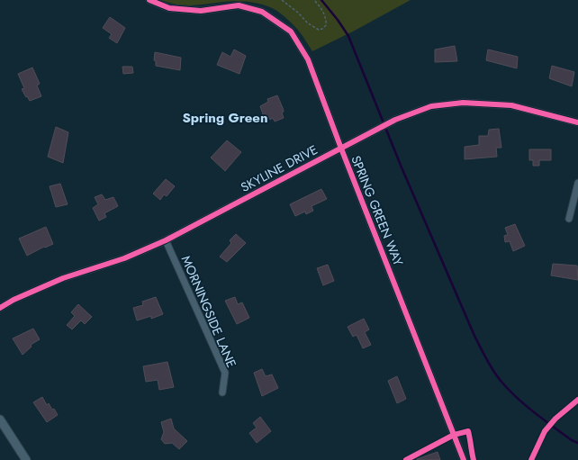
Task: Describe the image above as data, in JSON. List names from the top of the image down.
{
  "streets": {
    "street": ["SKYLINE DRIVE", "SPRING GREEN WAY", "MORNINGSIDE LANE"]
  },
  "crossings": [
    ["SKYLINE DRIVE", "SPRING GREEN WAY"],
    ["SKYLINE DRIVE", "MORNINGSIDE LANE"]
  ],
  "districts": ["Spring Green"]
}
